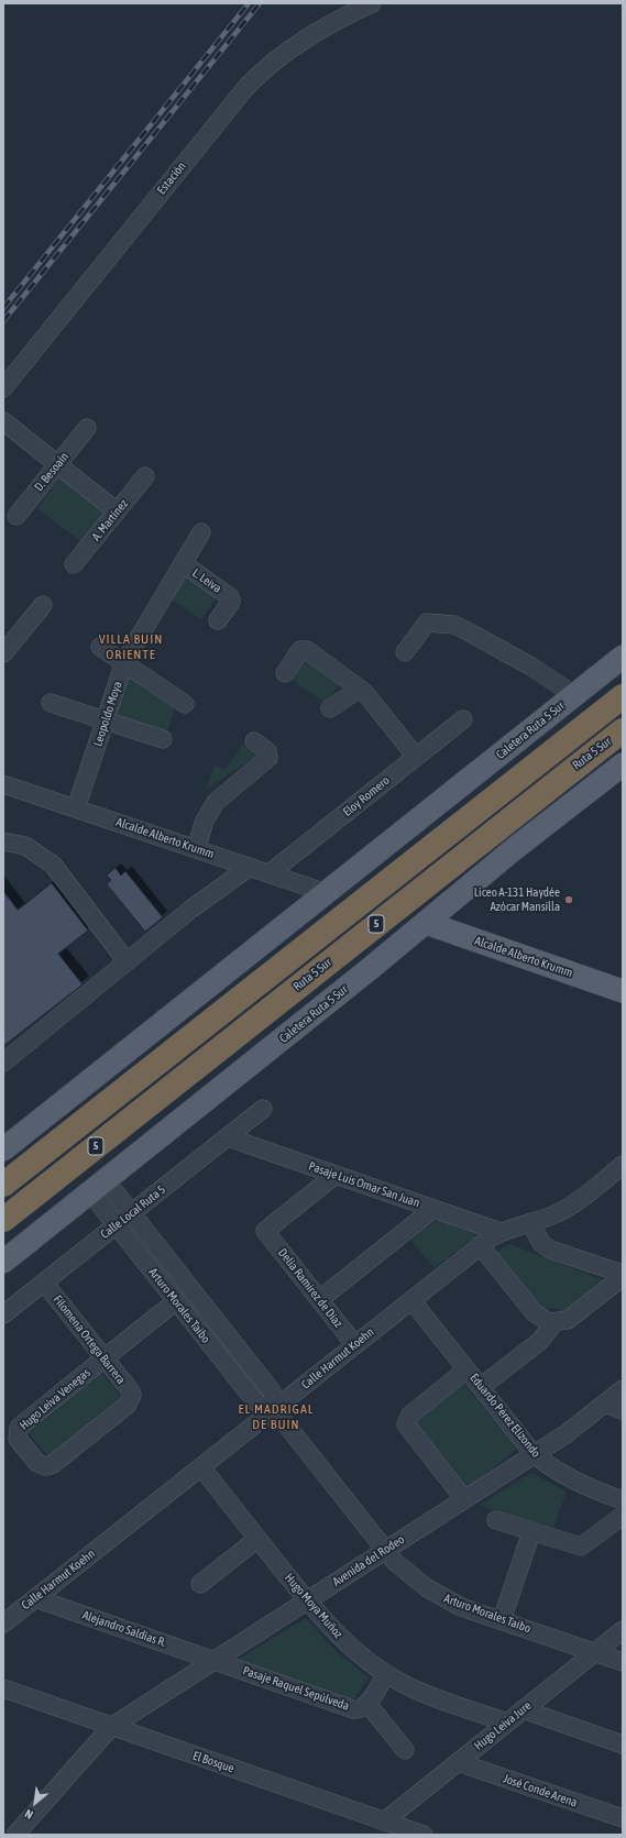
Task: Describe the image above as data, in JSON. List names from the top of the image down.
{
  "streets": {
    "highway": ["Ruta 5 Sur", "5"],
    "main road": ["Caletera Ruta 5 Sur", "Alcalde Alberto Krumm"],
    "street": [
      "Estación",
      "D. Besoaín",
      "A. Martínez",
      "L. Leiva",
      "Leopoldo Moya",
      "Eloy Romero",
      "Pasaje Luis Omar San Juan",
      "Calle Local Ruta 5",
      "Delia Ramírez de Díaz",
      "Arturo Morales Taibo",
      "Filomena Ortega Barrera",
      "Calle Harmut Koehn",
      "Hugo Leiva Venegas",
      "Eduardo Pérez Elizondo",
      "Avenida del Rodeo",
      "Hugo Moya Muñoz",
      "Alejandro Saldías R.",
      "Pasaje Raquel Sepúlveda",
      "Hugo Leiva Jure",
      "El Bosque",
      "José Conde Arena"
    ]
  },
  "crossings": [
    ["L. Leiva", "Leopoldo Moya"],
    ["Leopoldo Moya", "Alcalde Alberto Krumm"],
    ["Caletera Ruta 5 Sur", "Alcalde Alberto Krumm"],
    ["Caletera Ruta 5 Sur", "Arturo Morales Taibo"],
    ["Eloy Romero", "Alcalde Alberto Krumm"],
    ["Pasaje Luis Omar San Juan", "Calle Local Ruta 5"],
    ["Pasaje Luis Omar San Juan", "Delia Ramírez de Díaz"],
    ["Pasaje Luis Omar San Juan", "Calle Harmut Koehn"],
    ["Calle Local Ruta 5", "Arturo Morales Taibo"],
    ["Calle Local Ruta 5", "Filomena Ortega Barrera"],
    ["Delia Ramírez de Díaz", "Calle Harmut Koehn"],
    ["Arturo Morales Taibo", "Calle Harmut Koehn"],
    ["Arturo Morales Taibo", "Hugo Leiva Venegas"],
    ["Arturo Morales Taibo", "Avenida del Rodeo"],
    ["Arturo Morales Taibo", "Hugo Leiva Jure"],
    ["Filomena Ortega Barrera", "Hugo Leiva Venegas"],
    ["Calle Harmut Koehn", "Eduardo Pérez Elizondo"],
    ["Calle Harmut Koehn", "Hugo Moya Muñoz"],
    ["Calle Harmut Koehn", "Alejandro Saldías R."],
    ["Eduardo Pérez Elizondo", "Avenida del Rodeo"],
    ["Avenida del Rodeo", "Hugo Moya Muñoz"],
    ["Avenida del Rodeo", "Alejandro Saldías R."],
    ["Avenida del Rodeo", "Pasaje Raquel Sepúlveda"],
    ["Avenida del Rodeo", "El Bosque"],
    ["Hugo Moya Muñoz", "Pasaje Raquel Sepúlveda"],
    ["Hugo Moya Muñoz", "Hugo Leiva Jure"],
    ["Alejandro Saldías R.", "Pasaje Raquel Sepúlveda"],
    ["Hugo Leiva Jure", "El Bosque"],
    ["Hugo Leiva Jure", "José Conde Arena"]
  ],
  "districts": ["VILLA BUIN ORIENTE", "EL MADRIGAL DE BUIN"],
  "places": ["Liceo A-131 Haydée Azócar Mansilla"],
  "north": "bottom left"
}
